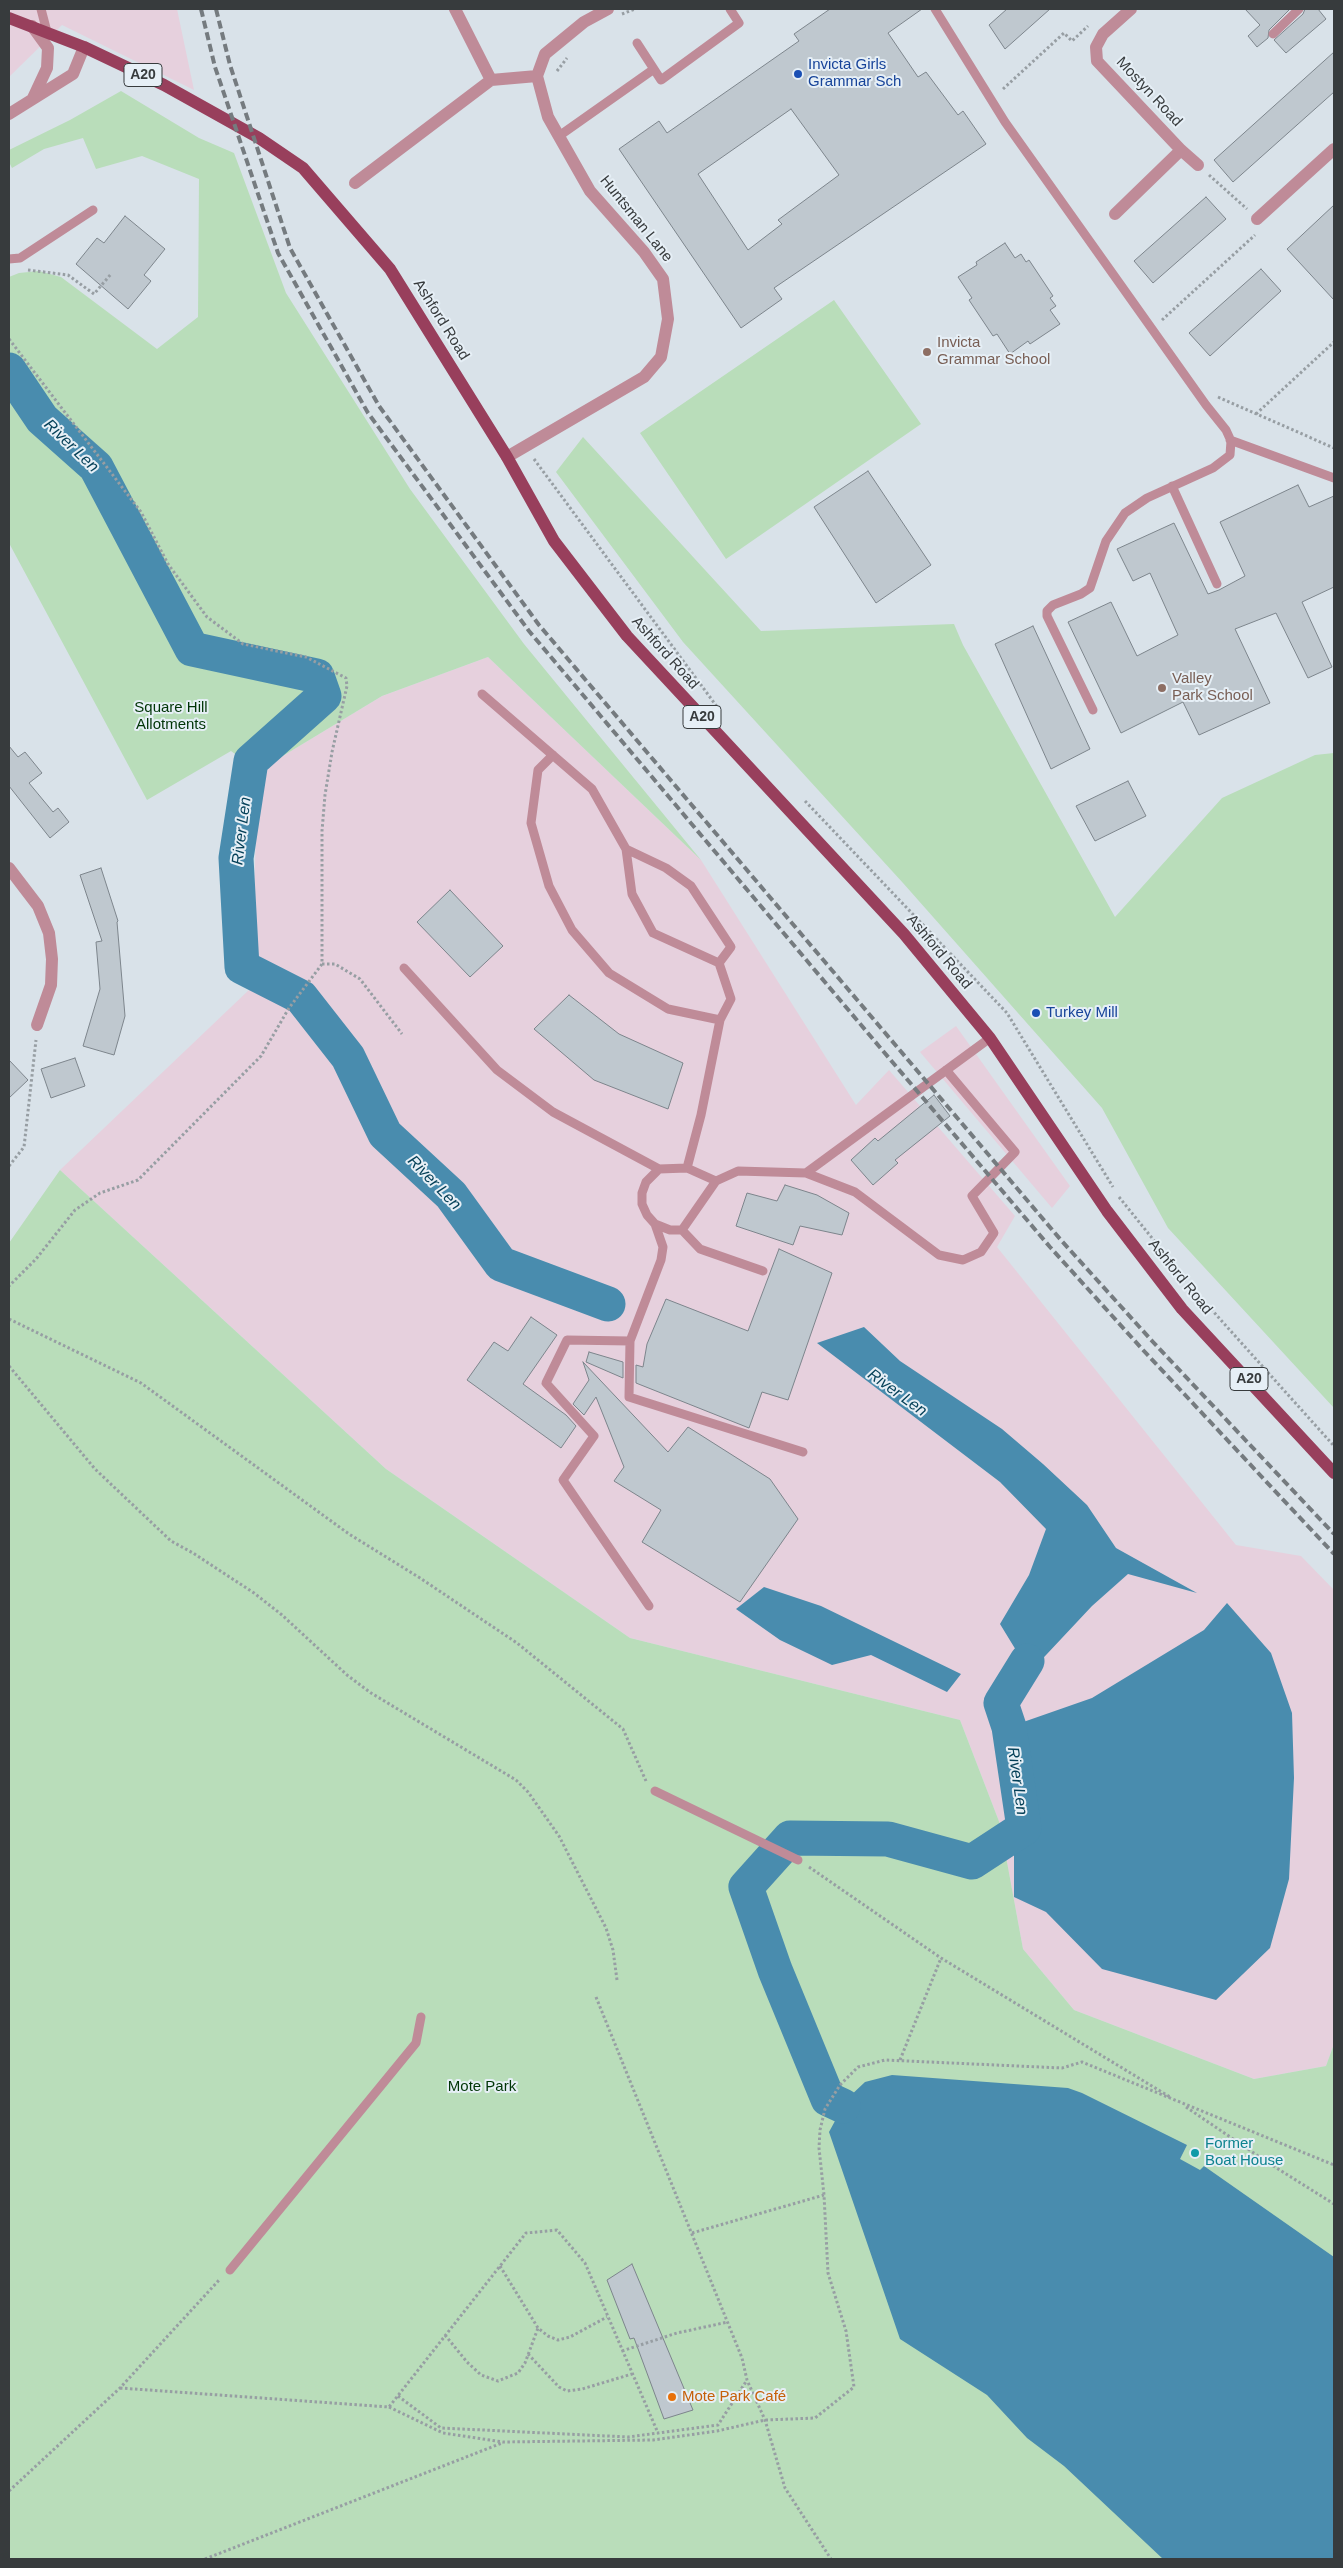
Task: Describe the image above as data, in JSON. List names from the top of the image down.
{
  "streets": {
    "main road": ["A20", "Ashford Road"],
    "street": ["Mostyn Road", "Huntsman Lane"]
  },
  "crossings": [
    ["Huntsman Lane", "Ashford Road"]
  ],
  "water": ["River Len"],
  "parks": ["Square Hill Allotments", "Mote Park"],
  "places": [
    "Invicta Girls Grammar Sch",
    "Invicta Grammar School",
    "Valley Park School",
    "Turkey Mill",
    "Former Boat House",
    "Mote Park Café"
  ]
}
